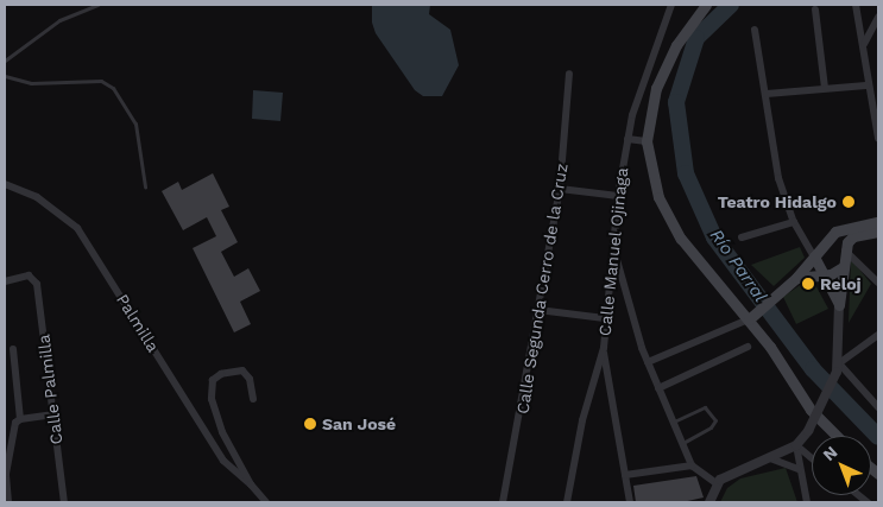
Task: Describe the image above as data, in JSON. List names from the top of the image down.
{
  "streets": {
    "street": [
      "Calle Manuel Ojinaga",
      "Calle Segunda Cerro de la Cruz",
      "Palmilla",
      "Calle Palmilla"
    ]
  },
  "water": ["Río Parral"],
  "places": ["Teatro Hidalgo", "Reloj", "San José"],
  "north": "top left"
}
